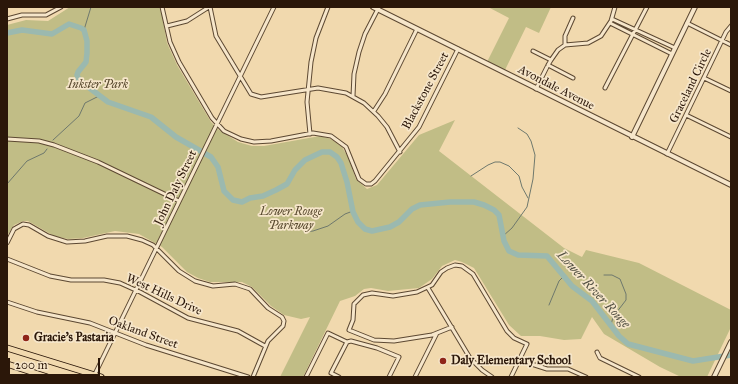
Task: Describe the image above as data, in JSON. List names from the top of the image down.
{
  "streets": {
    "street": [
      "Graceland Circle",
      "Avondale Avenue",
      "Blackstone Street",
      "John Daly Street",
      "West Hills Drive",
      "Oakland Street"
    ]
  },
  "crossings": [
    ["Graceland Circle", "Avondale Avenue"],
    ["Avondale Avenue", "Blackstone Street"],
    ["John Daly Street", "West Hills Drive"],
    ["John Daly Street", "Oakland Street"]
  ],
  "water": ["Lower River Rouge"],
  "parks": ["Inkster Park", "Lower Rouge Parkway"],
  "places": ["Gracie's Pastaria", "Daly Elementary School"],
  "scale_bar": "200 m"
}
